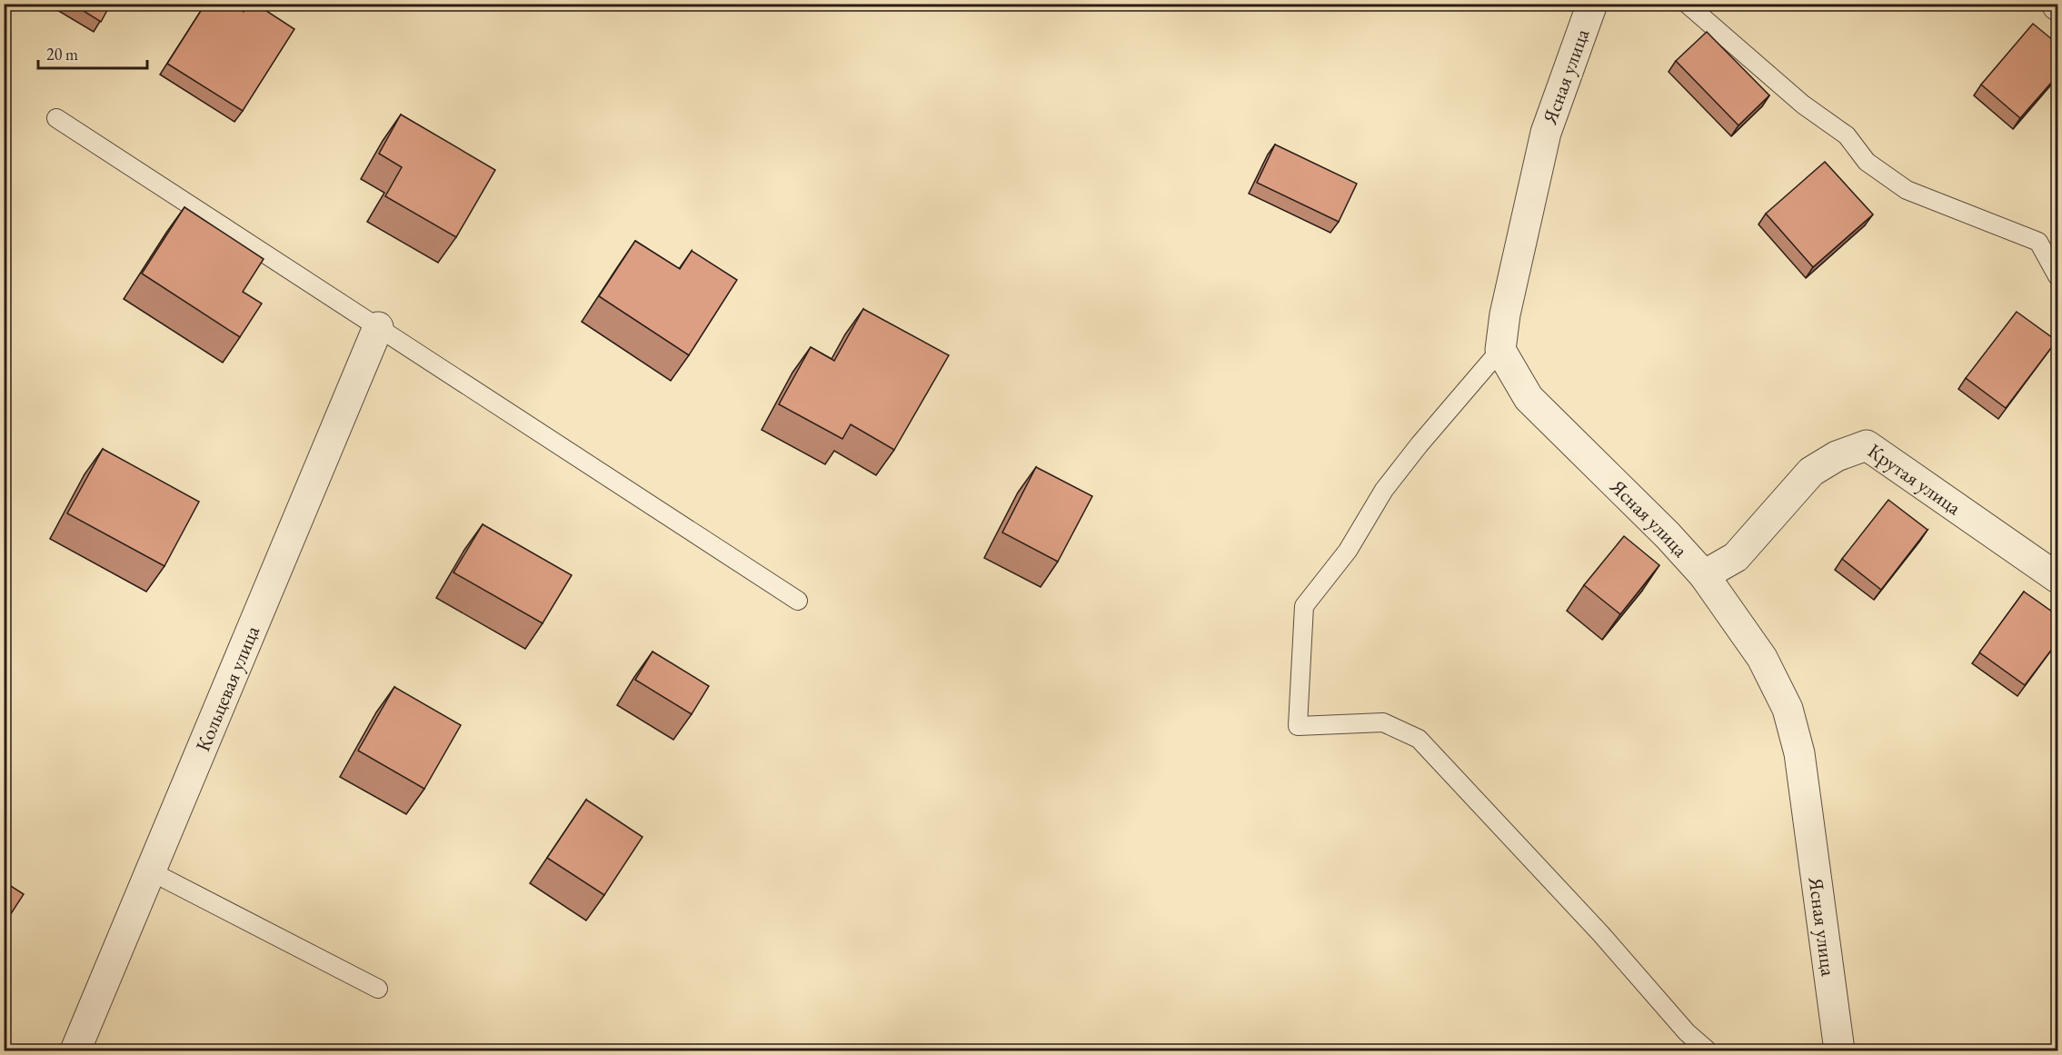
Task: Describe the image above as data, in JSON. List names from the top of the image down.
{
  "streets": {
    "street": ["Ясная улица", "Крутая улица", "Кольцевая улица"]
  },
  "crossings": [
    ["Ясная улица", "Крутая улица"]
  ],
  "scale_bar": "20 m"
}
